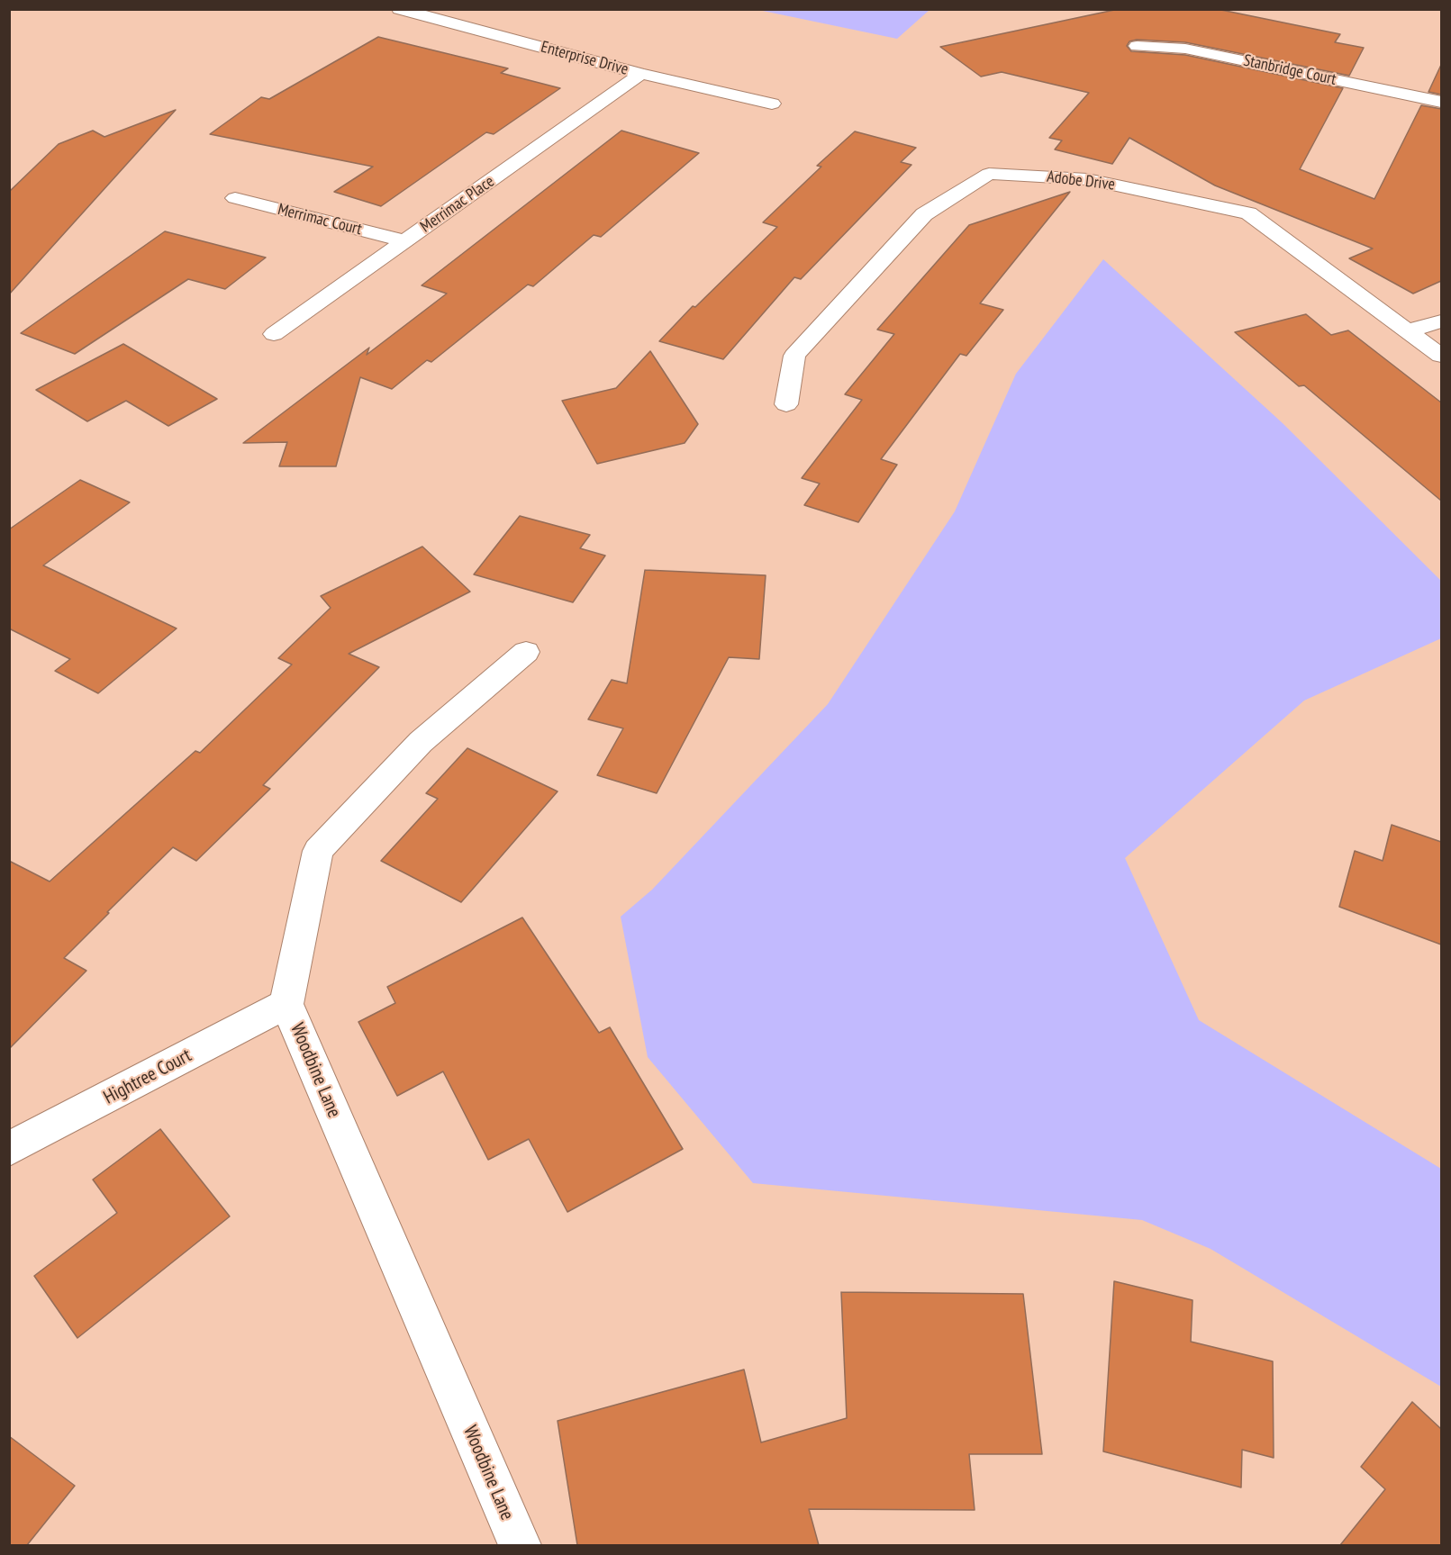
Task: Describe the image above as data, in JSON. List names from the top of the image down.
{
  "streets": {
    "street": [
      "Enterprise Drive",
      "Stanbridge Court",
      "Adobe Drive",
      "Merrimac Place",
      "Merrimac Court",
      "Woodbine Lane",
      "Hightree Court"
    ]
  },
  "crossings": [
    ["Enterprise Drive", "Merrimac Place"],
    ["Merrimac Place", "Merrimac Court"],
    ["Woodbine Lane", "Hightree Court"]
  ]
}
